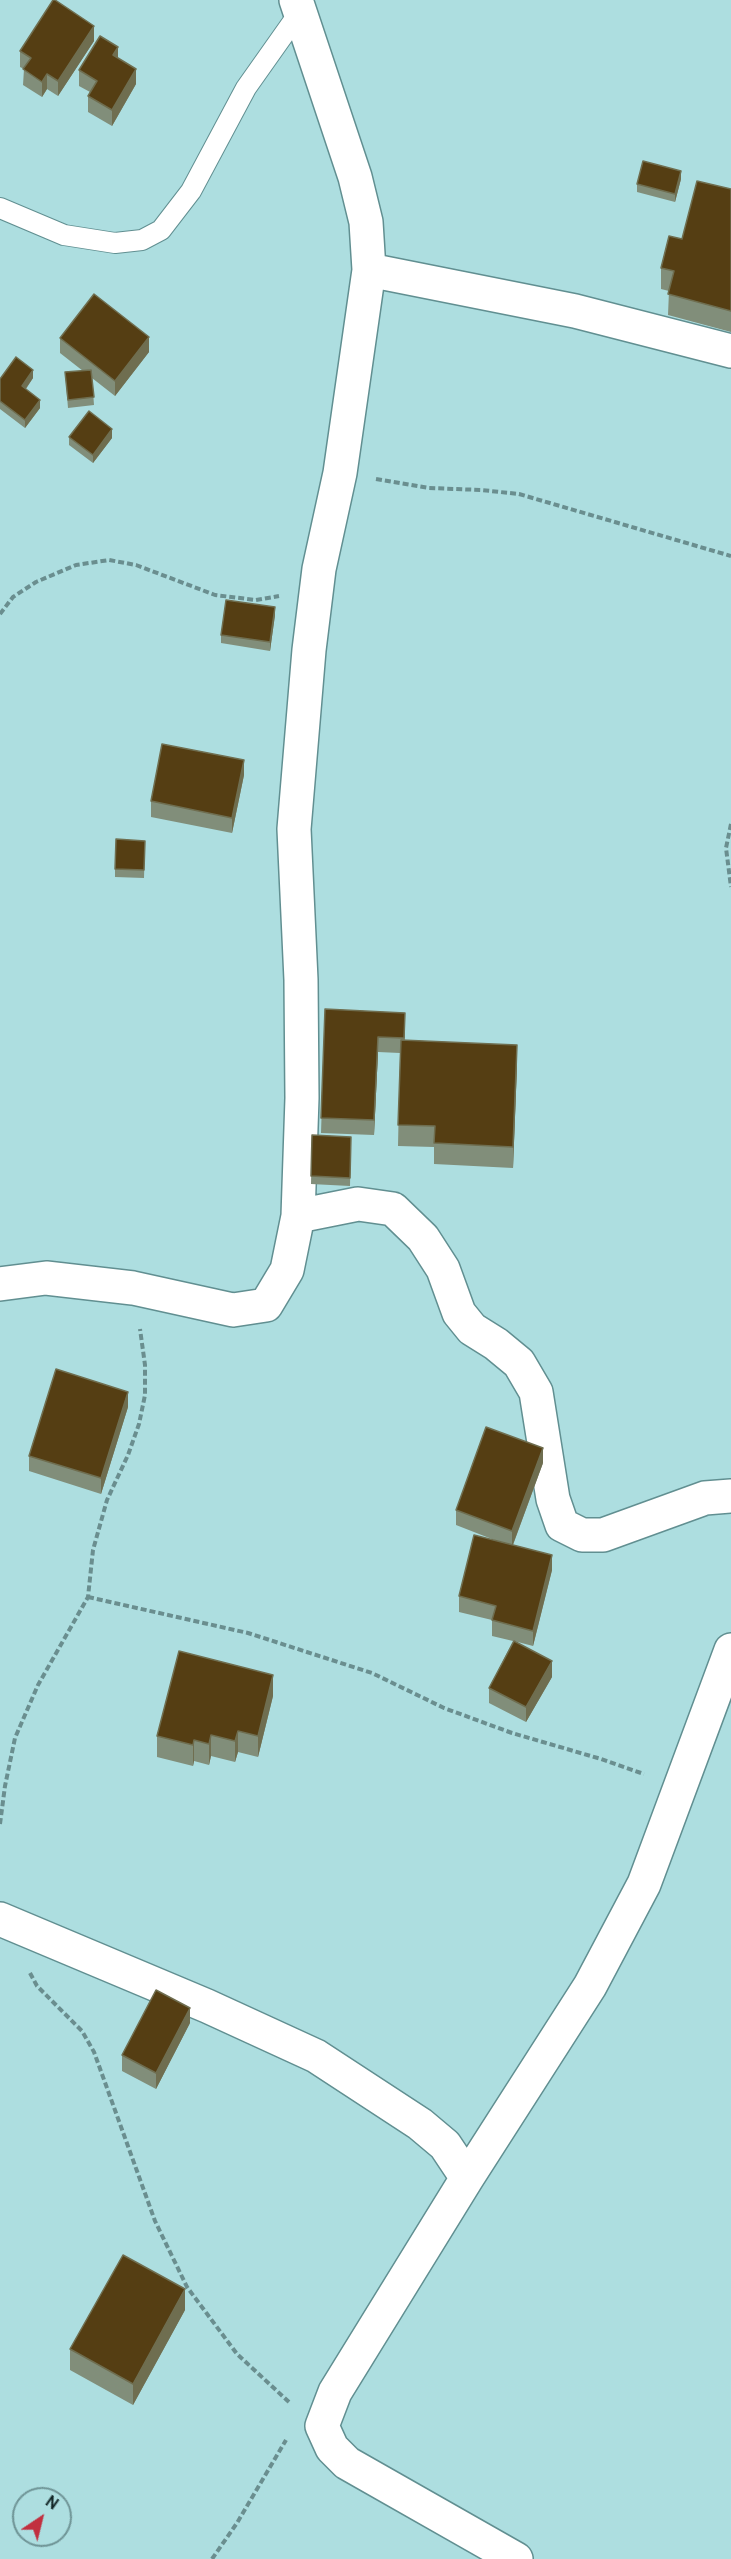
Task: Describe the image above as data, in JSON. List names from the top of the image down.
{
  "north": "top right"
}
